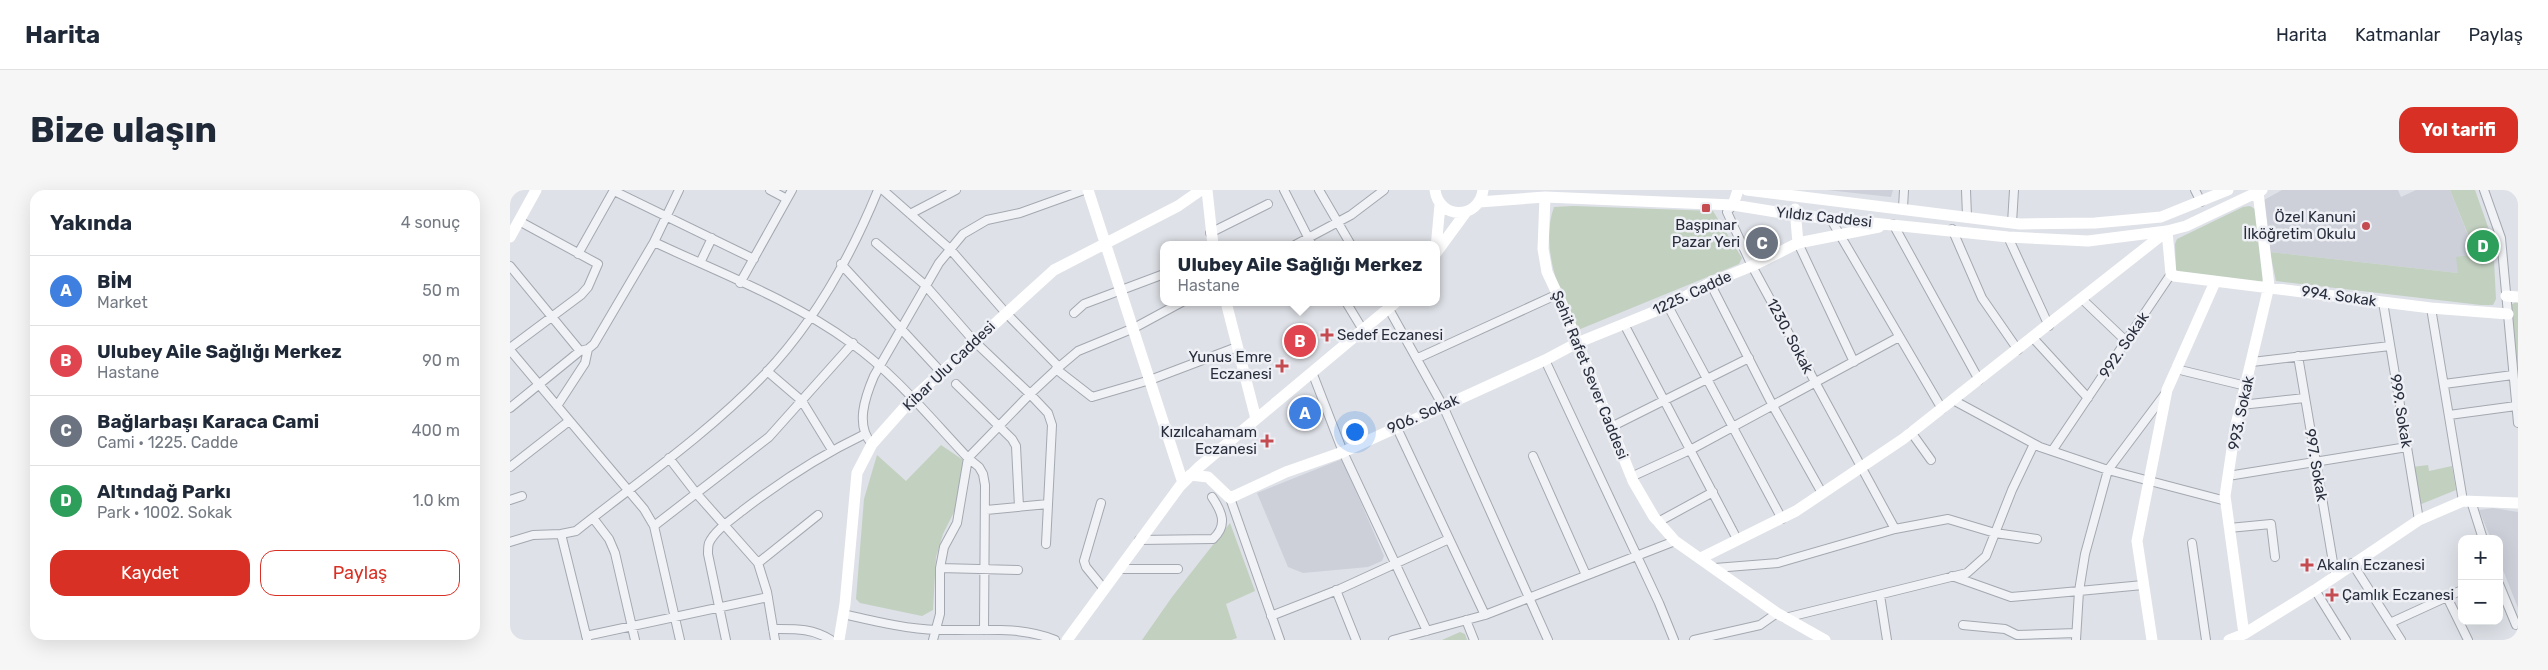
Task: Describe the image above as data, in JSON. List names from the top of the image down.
{
  "streets": {
    "street": [
      "Yıldız Caddesi",
      "1225. Cadde",
      "994. Sokak",
      "1230. Sokak",
      "992. Sokak",
      "Kibar Ulu Caddesi",
      "Şehit Rafet Sever Caddesi",
      "999. Sokak",
      "993. Sokak",
      "906. Sokak",
      "997. Sokak"
    ]
  },
  "crossings": [
    ["Yıldız Caddesi", "1225. Cadde"],
    ["Yıldız Caddesi", "1230. Sokak"],
    ["Yıldız Caddesi", "Şehit Rafet Sever Caddesi"],
    ["1225. Cadde", "1230. Sokak"],
    ["1225. Cadde", "Şehit Rafet Sever Caddesi"],
    ["1225. Cadde", "906. Sokak"],
    ["994. Sokak", "992. Sokak"],
    ["994. Sokak", "999. Sokak"],
    ["994. Sokak", "993. Sokak"],
    ["Şehit Rafet Sever Caddesi", "906. Sokak"]
  ],
  "places": {
    "transit": ["Başpınar Pazar Yeri"],
    "other": ["Özel Kanuni İlköğretim Okulu"],
    "health": [
      "Sedef Eczanesi",
      "Yunus Emre Eczanesi",
      "Kızılcahamam Eczanesi",
      "Akalın Eczanesi",
      "Çamlık Eczanesi"
    ]
  },
  "page": {
    "header": "Harita",
    "nav": ["Harita", "Katmanlar", "Paylaş"],
    "buttons": [
      "Yol tarifi",
      ["Kaydet", "Paylaş"]
    ],
    "title": "Bize ulaşın",
    "heading": ["Yakında", "4 sonuç"],
    "pins": [
      "C",
      "D",
      "B",
      "A"
    ],
    "popup": ["Ulubey Aile Sağlığı Merkez", "Hastane"],
    "list": [
      {
        "mark": "A",
        "name": "BİM",
        "note": "Market",
        "value": "50 m"
      },
      {
        "mark": "B",
        "name": "Ulubey Aile Sağlığı Merkez",
        "note": "Hastane",
        "value": "90 m"
      },
      {
        "mark": "C",
        "name": "Bağlarbaşı Karaca Cami",
        "note": "Cami · 1225. Cadde",
        "value": "400 m"
      },
      {
        "mark": "D",
        "name": "Altındağ Parkı",
        "note": "Park · 1002. Sokak",
        "value": "1.0 km"
      }
    ],
    "map_buttons": ["+", "−"]
  }
}
